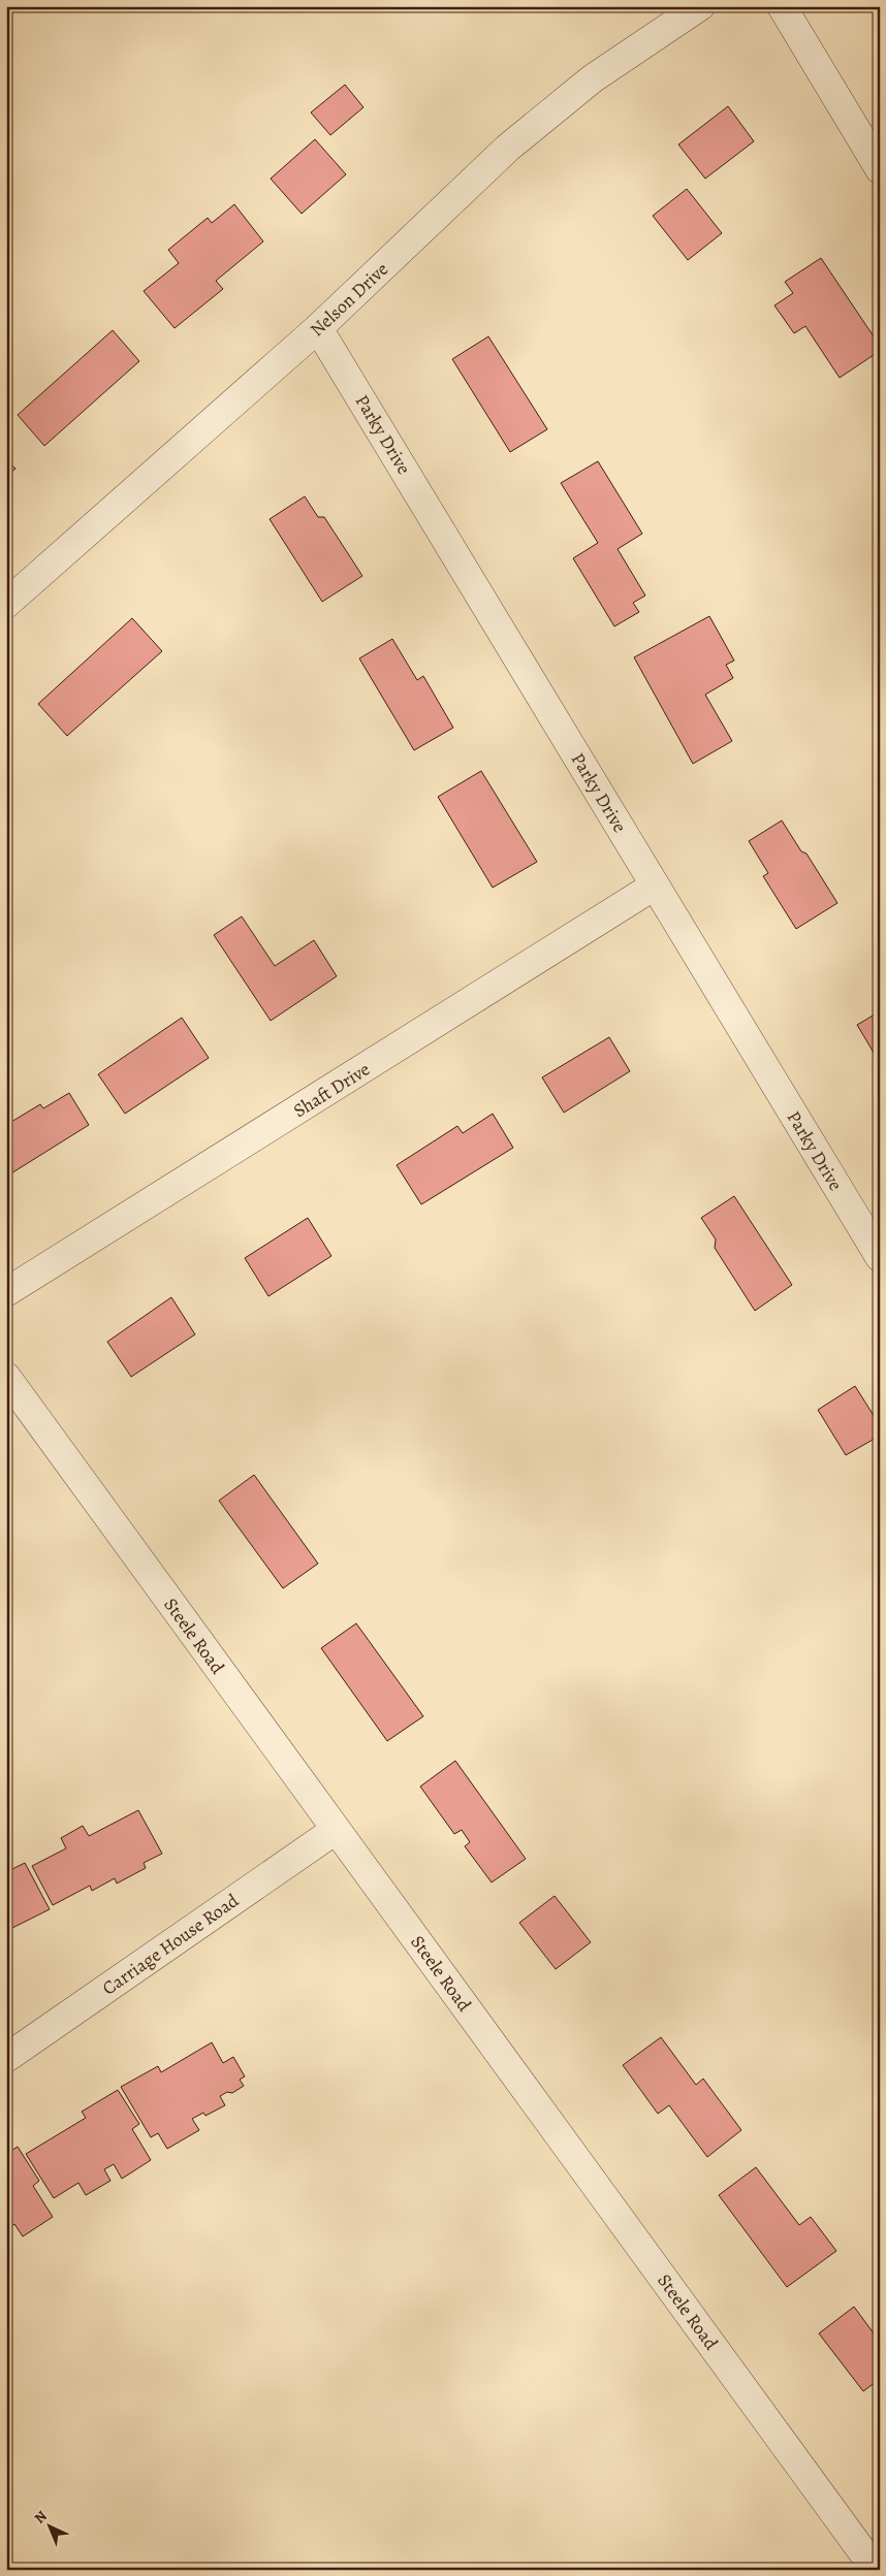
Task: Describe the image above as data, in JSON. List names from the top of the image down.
{
  "streets": {
    "street": [
      "Nelson Drive",
      "Parky Drive",
      "Shaft Drive",
      "Steele Road",
      "Carriage House Road"
    ]
  },
  "crossings": [
    ["Nelson Drive", "Parky Drive"],
    ["Parky Drive", "Shaft Drive"],
    ["Steele Road", "Carriage House Road"]
  ],
  "north": "top left"
}
